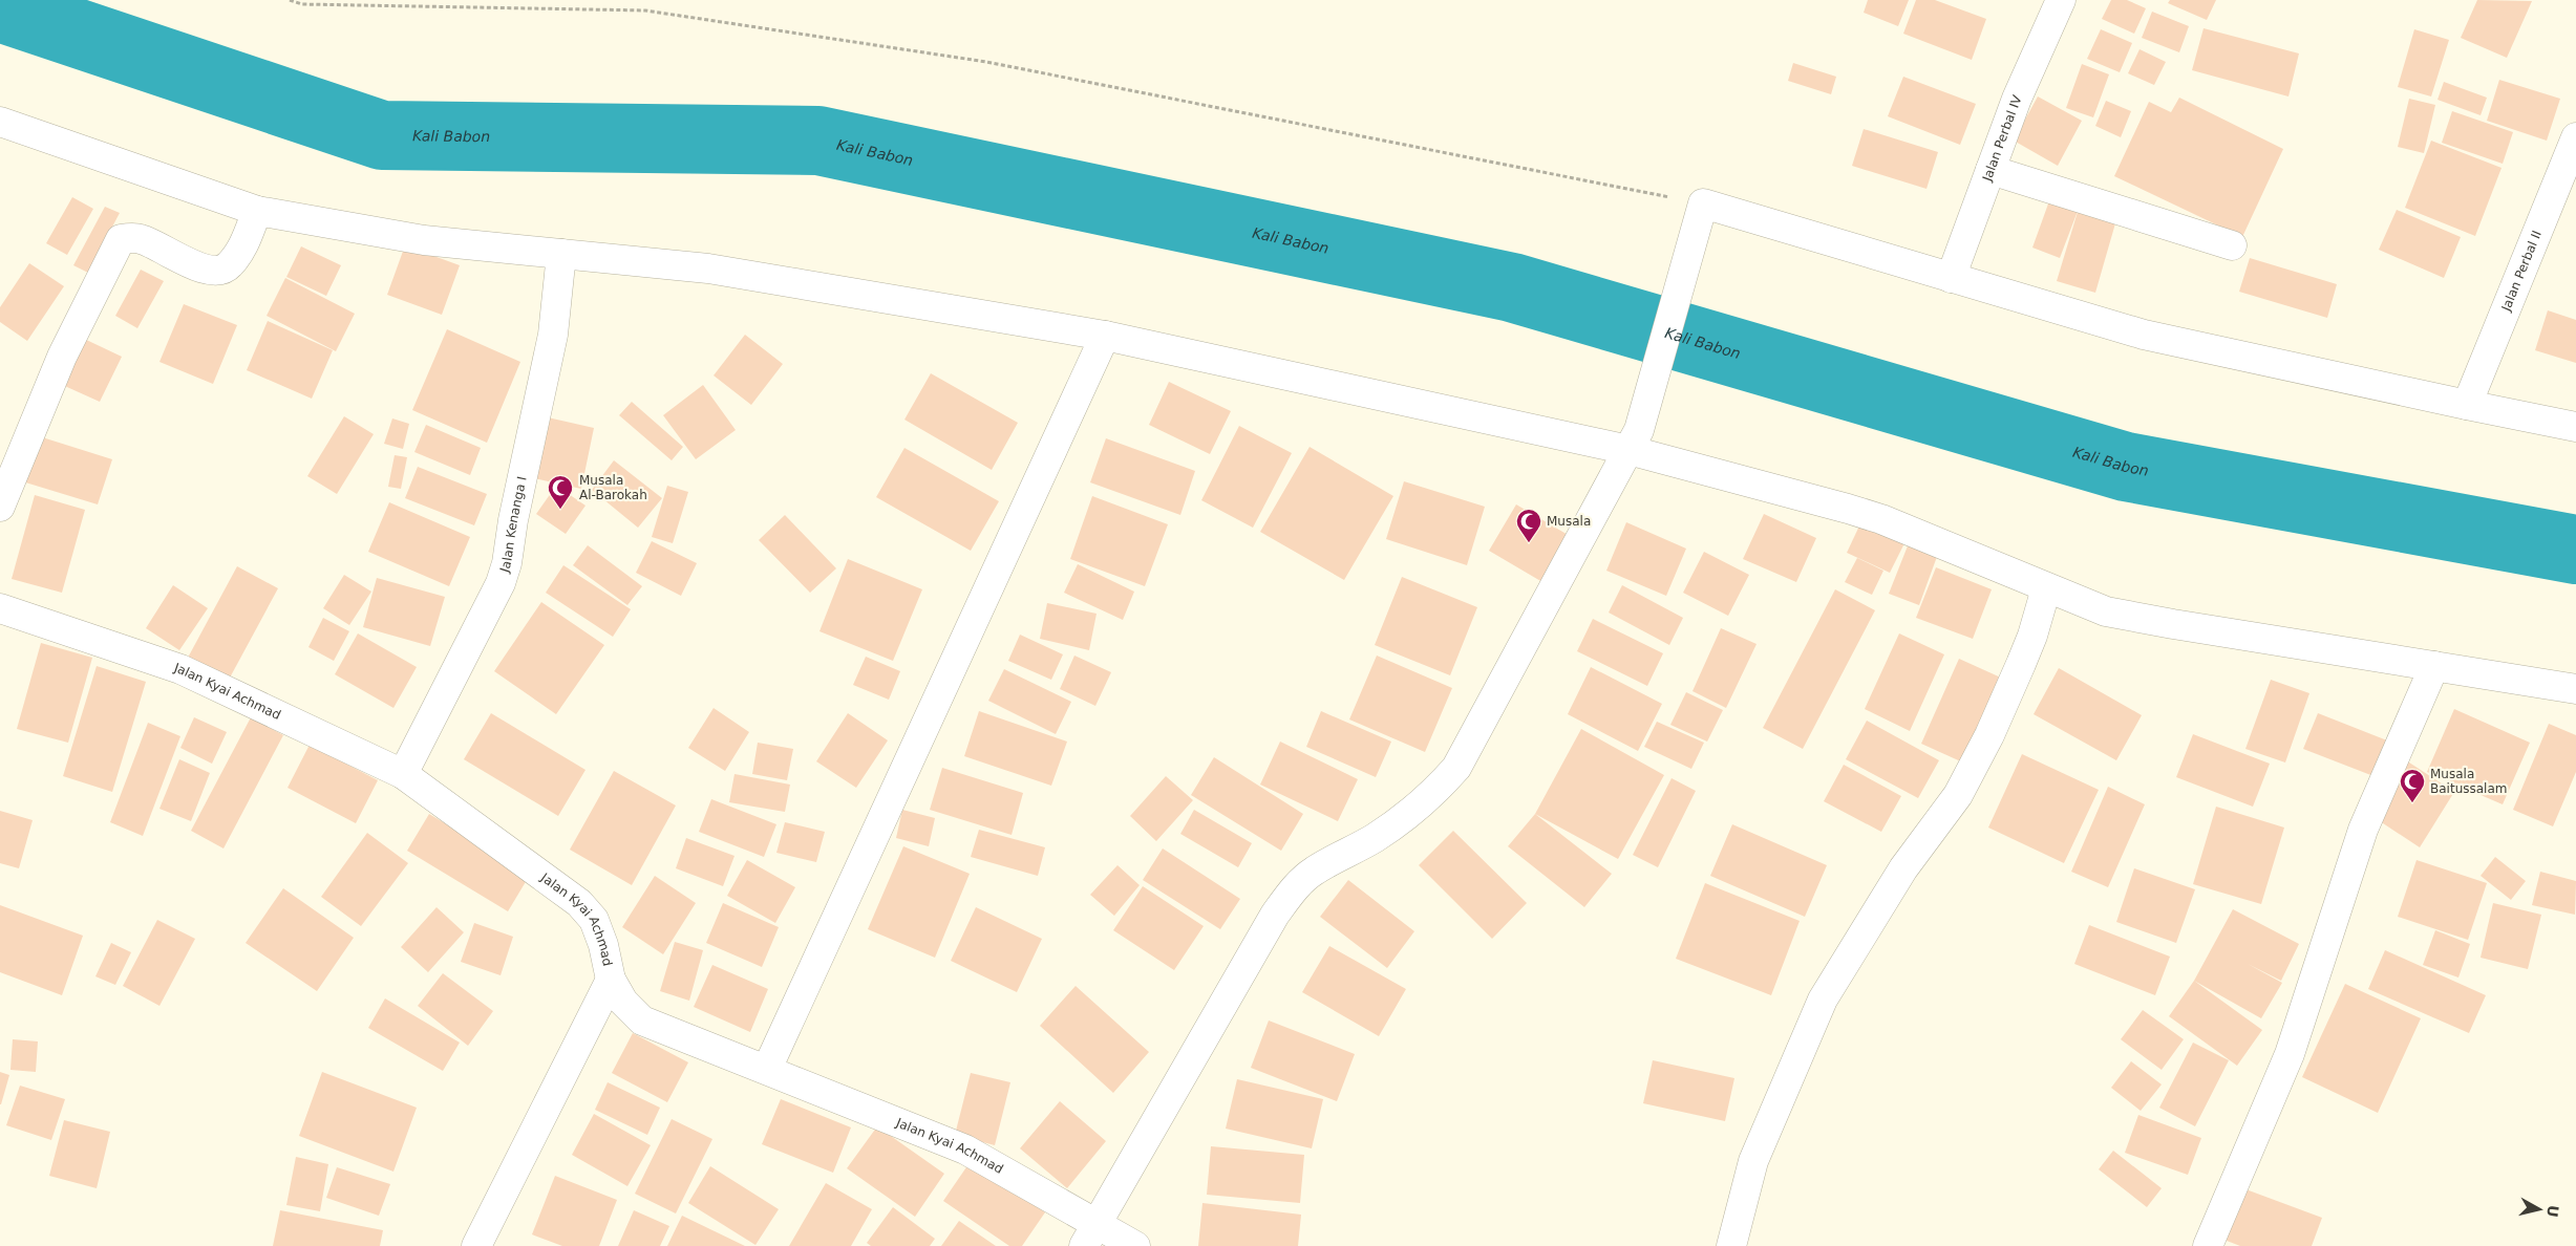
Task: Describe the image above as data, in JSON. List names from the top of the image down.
{
  "streets": {
    "street": [
      "Jalan Perbal IV",
      "Jalan Perbal II",
      "Jalan Kenanga I",
      "Jalan Kyai Achmad"
    ]
  },
  "crossings": [
    ["Jalan Kenanga I", "Jalan Kyai Achmad"]
  ],
  "water": ["Kali Babon"],
  "places": {
    "mosque": ["Musala Al-Barokah", "Musala", "Musala Baitussalam"]
  },
  "north": "right"
}
